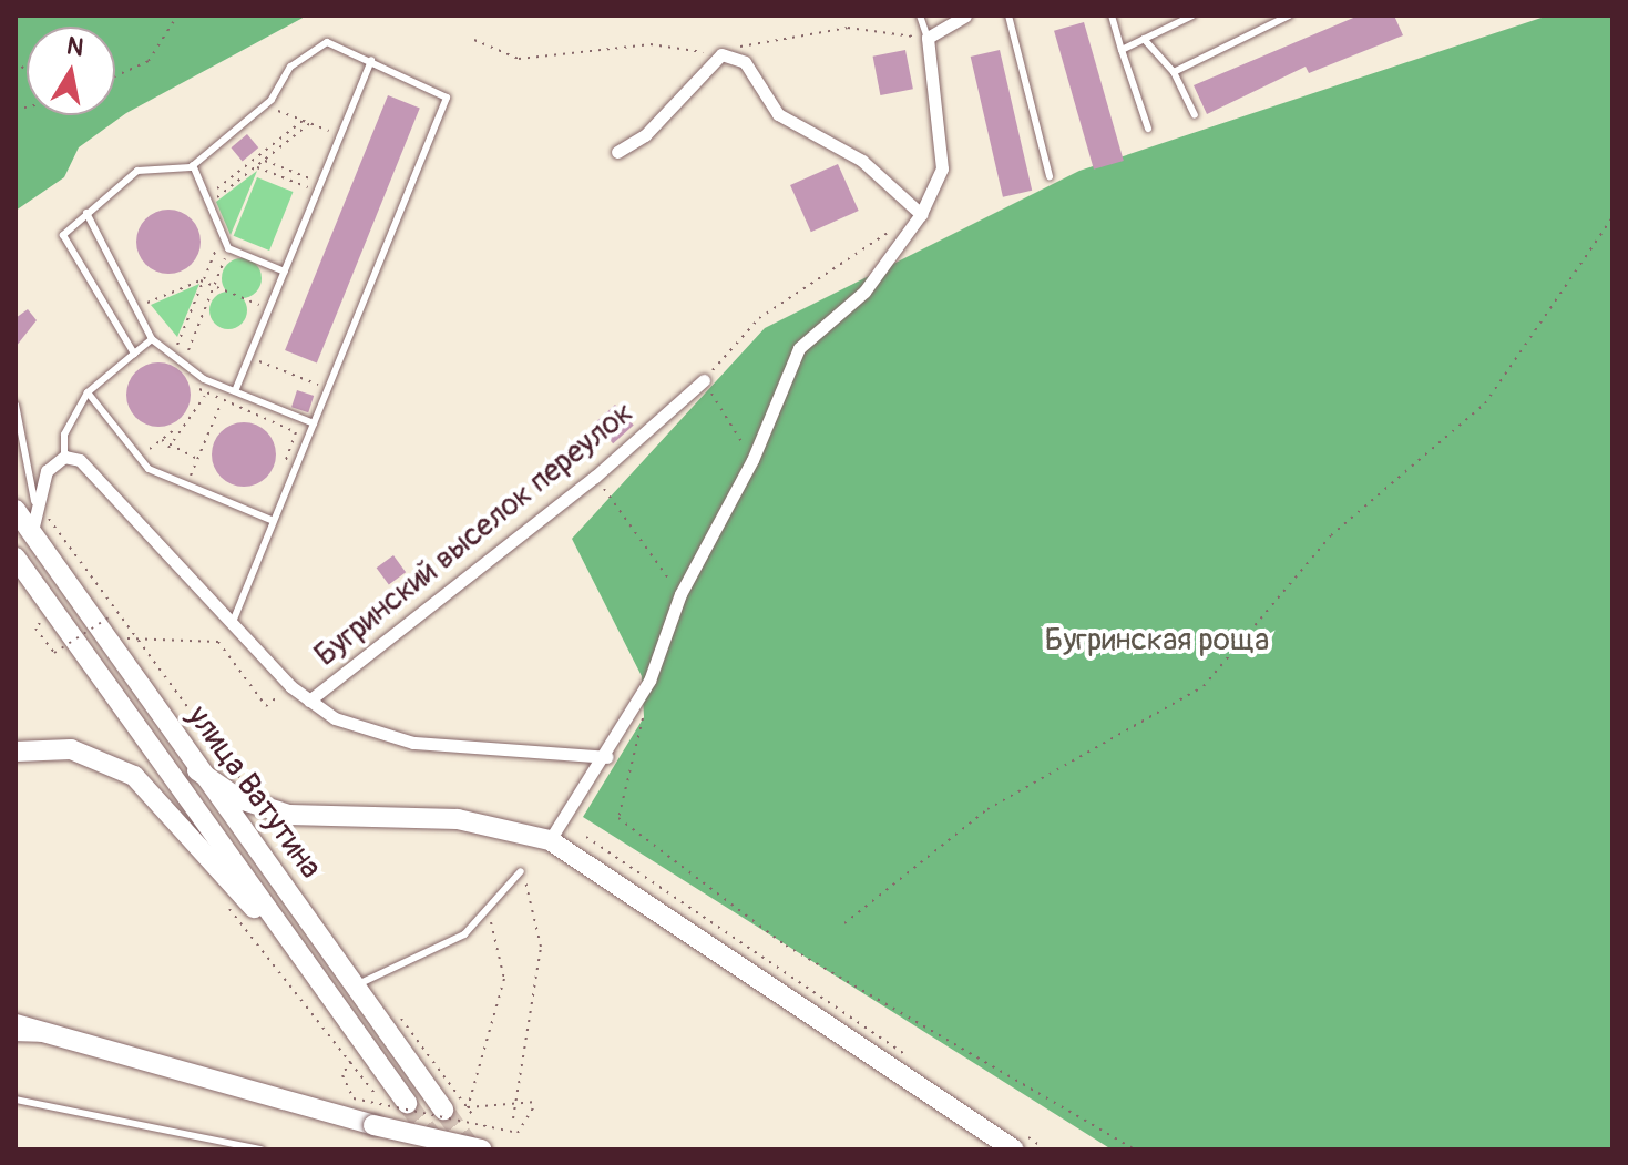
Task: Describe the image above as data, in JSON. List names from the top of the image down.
{
  "streets": {
    "main road": ["улица Ватутина"],
    "street": ["Бугринский выселок переулок"]
  },
  "parks": ["Бугринская роща"],
  "north": "top"
}
